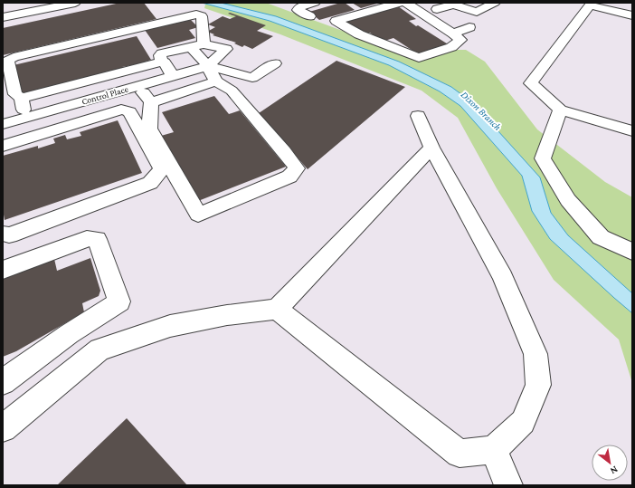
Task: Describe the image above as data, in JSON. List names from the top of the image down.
{
  "streets": {
    "street": ["Control Place"]
  },
  "water": ["Dixon Branch"],
  "north": "bottom right"
}
